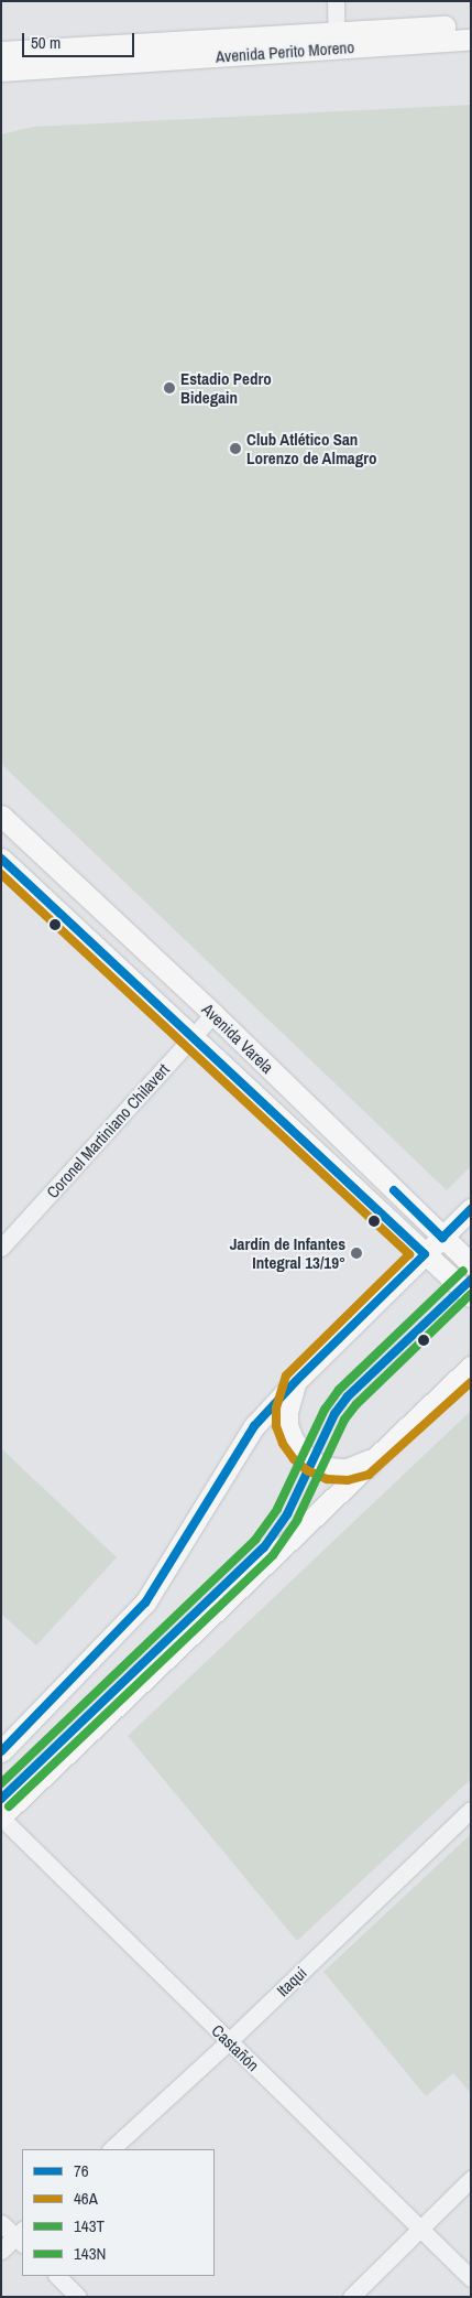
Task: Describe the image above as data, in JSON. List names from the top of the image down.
{
  "streets": {
    "main road": ["Avenida Perito Moreno", "Avenida Varela"],
    "street": ["Coronel Martiniano Chilavert", "Itaqui", "Castañón"]
  },
  "crossings": [
    ["Avenida Varela", "Coronel Martiniano Chilavert"],
    ["Itaqui", "Castañón"]
  ],
  "places": ["Estadio Pedro Bidegain", "Club Atlético San Lorenzo de Almagro", "Jardín de Infantes Integral 13/19°"],
  "lines": [
    "transit line 76",
    "transit line 46A",
    "transit line 143N",
    "transit line 143T"
  ],
  "legend": [
    "76",
    "46A",
    "143T",
    "143N"
  ],
  "scale_bar": "50 m"
}
